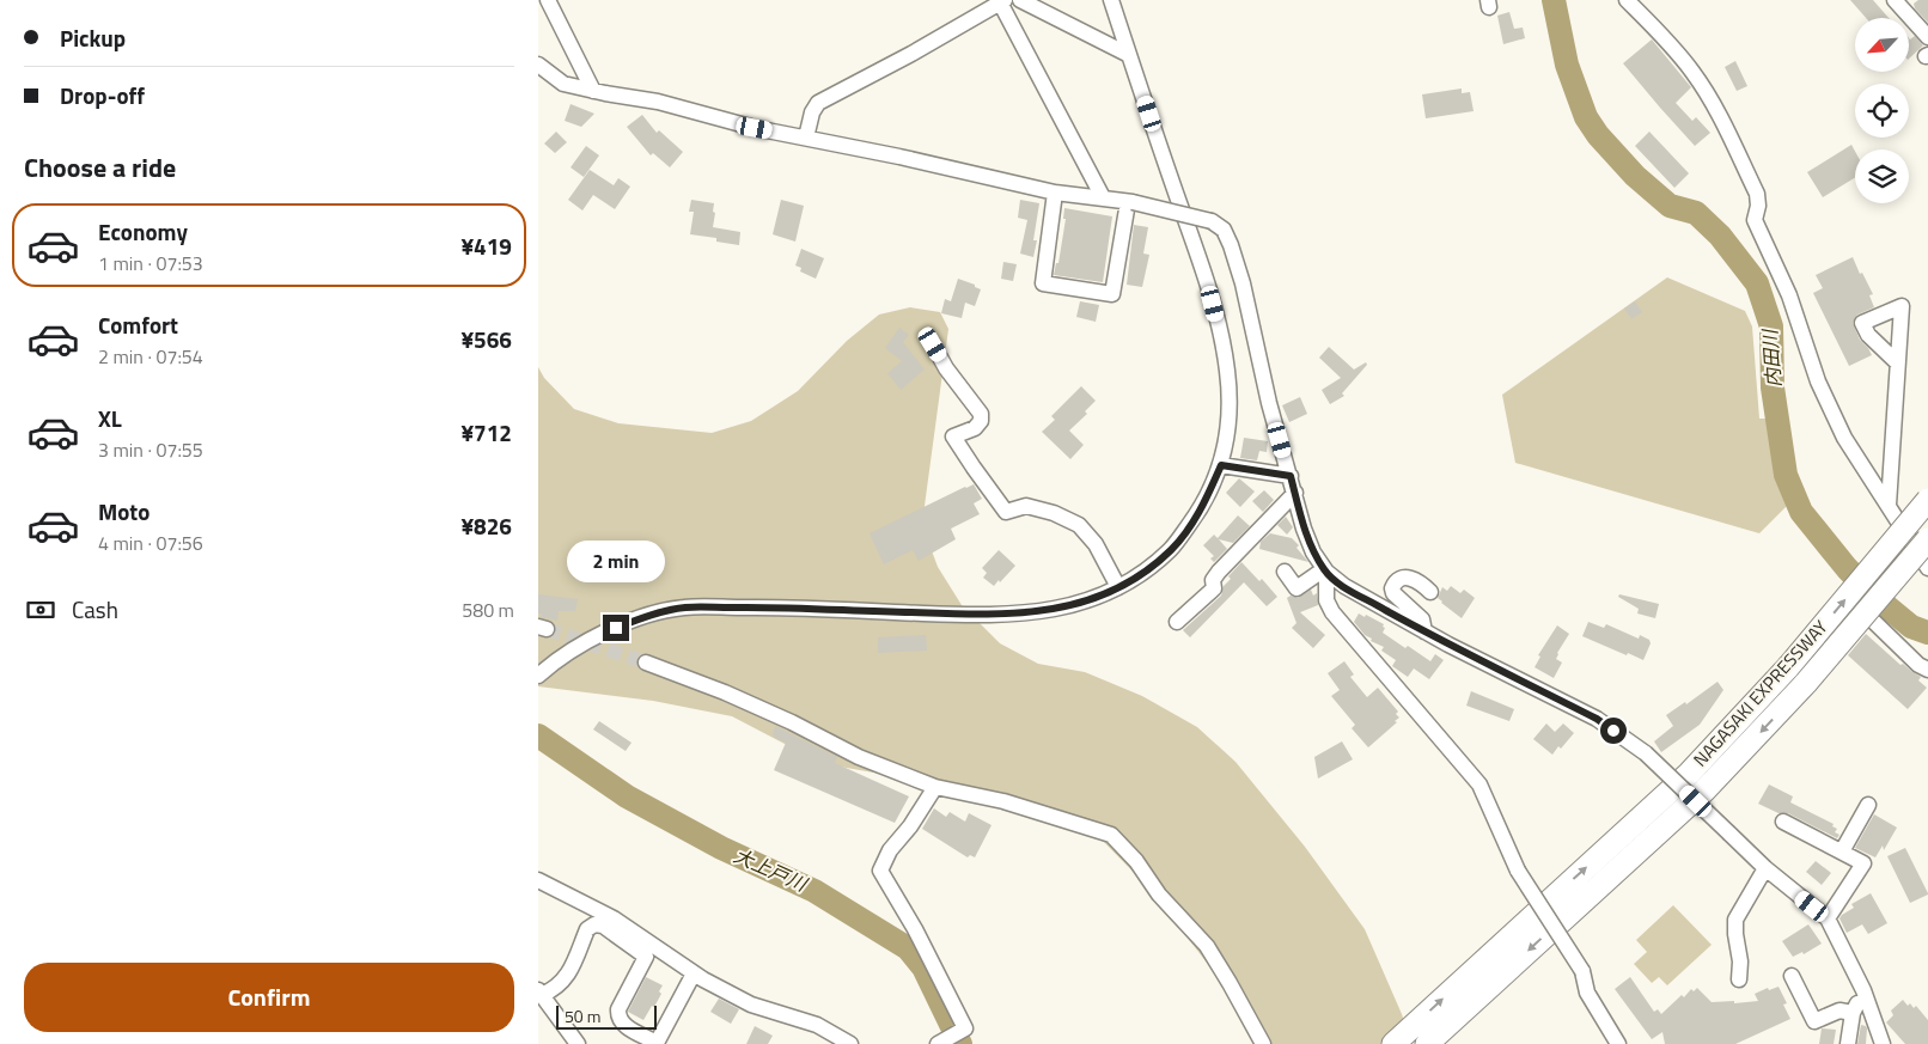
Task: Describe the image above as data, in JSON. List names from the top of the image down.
{
  "streets": {
    "highway": ["NAGASAKI EXPRESSWAY"]
  },
  "water": ["内田川", "大上戸川"],
  "scale_bar": "50 m",
  "north": "bottom left",
  "page": {
    "banner": ["Pickup", "Drop-off"],
    "heading": "Choose a ride",
    "list": [
      {
        "name": "Economy",
        "note": "1 min · 07:53",
        "value": "¥419"
      },
      {
        "name": "Comfort",
        "note": "2 min · 07:54",
        "value": "¥566"
      },
      {
        "name": "XL",
        "note": "3 min · 07:55",
        "value": "¥712"
      },
      {
        "name": "Moto",
        "note": "4 min · 07:56",
        "value": "¥826"
      }
    ],
    "bubble": "2 min",
    "pay": ["Cash", "580 m"],
    "buttons": "Confirm",
    "scale": "50 m"
  }
}
